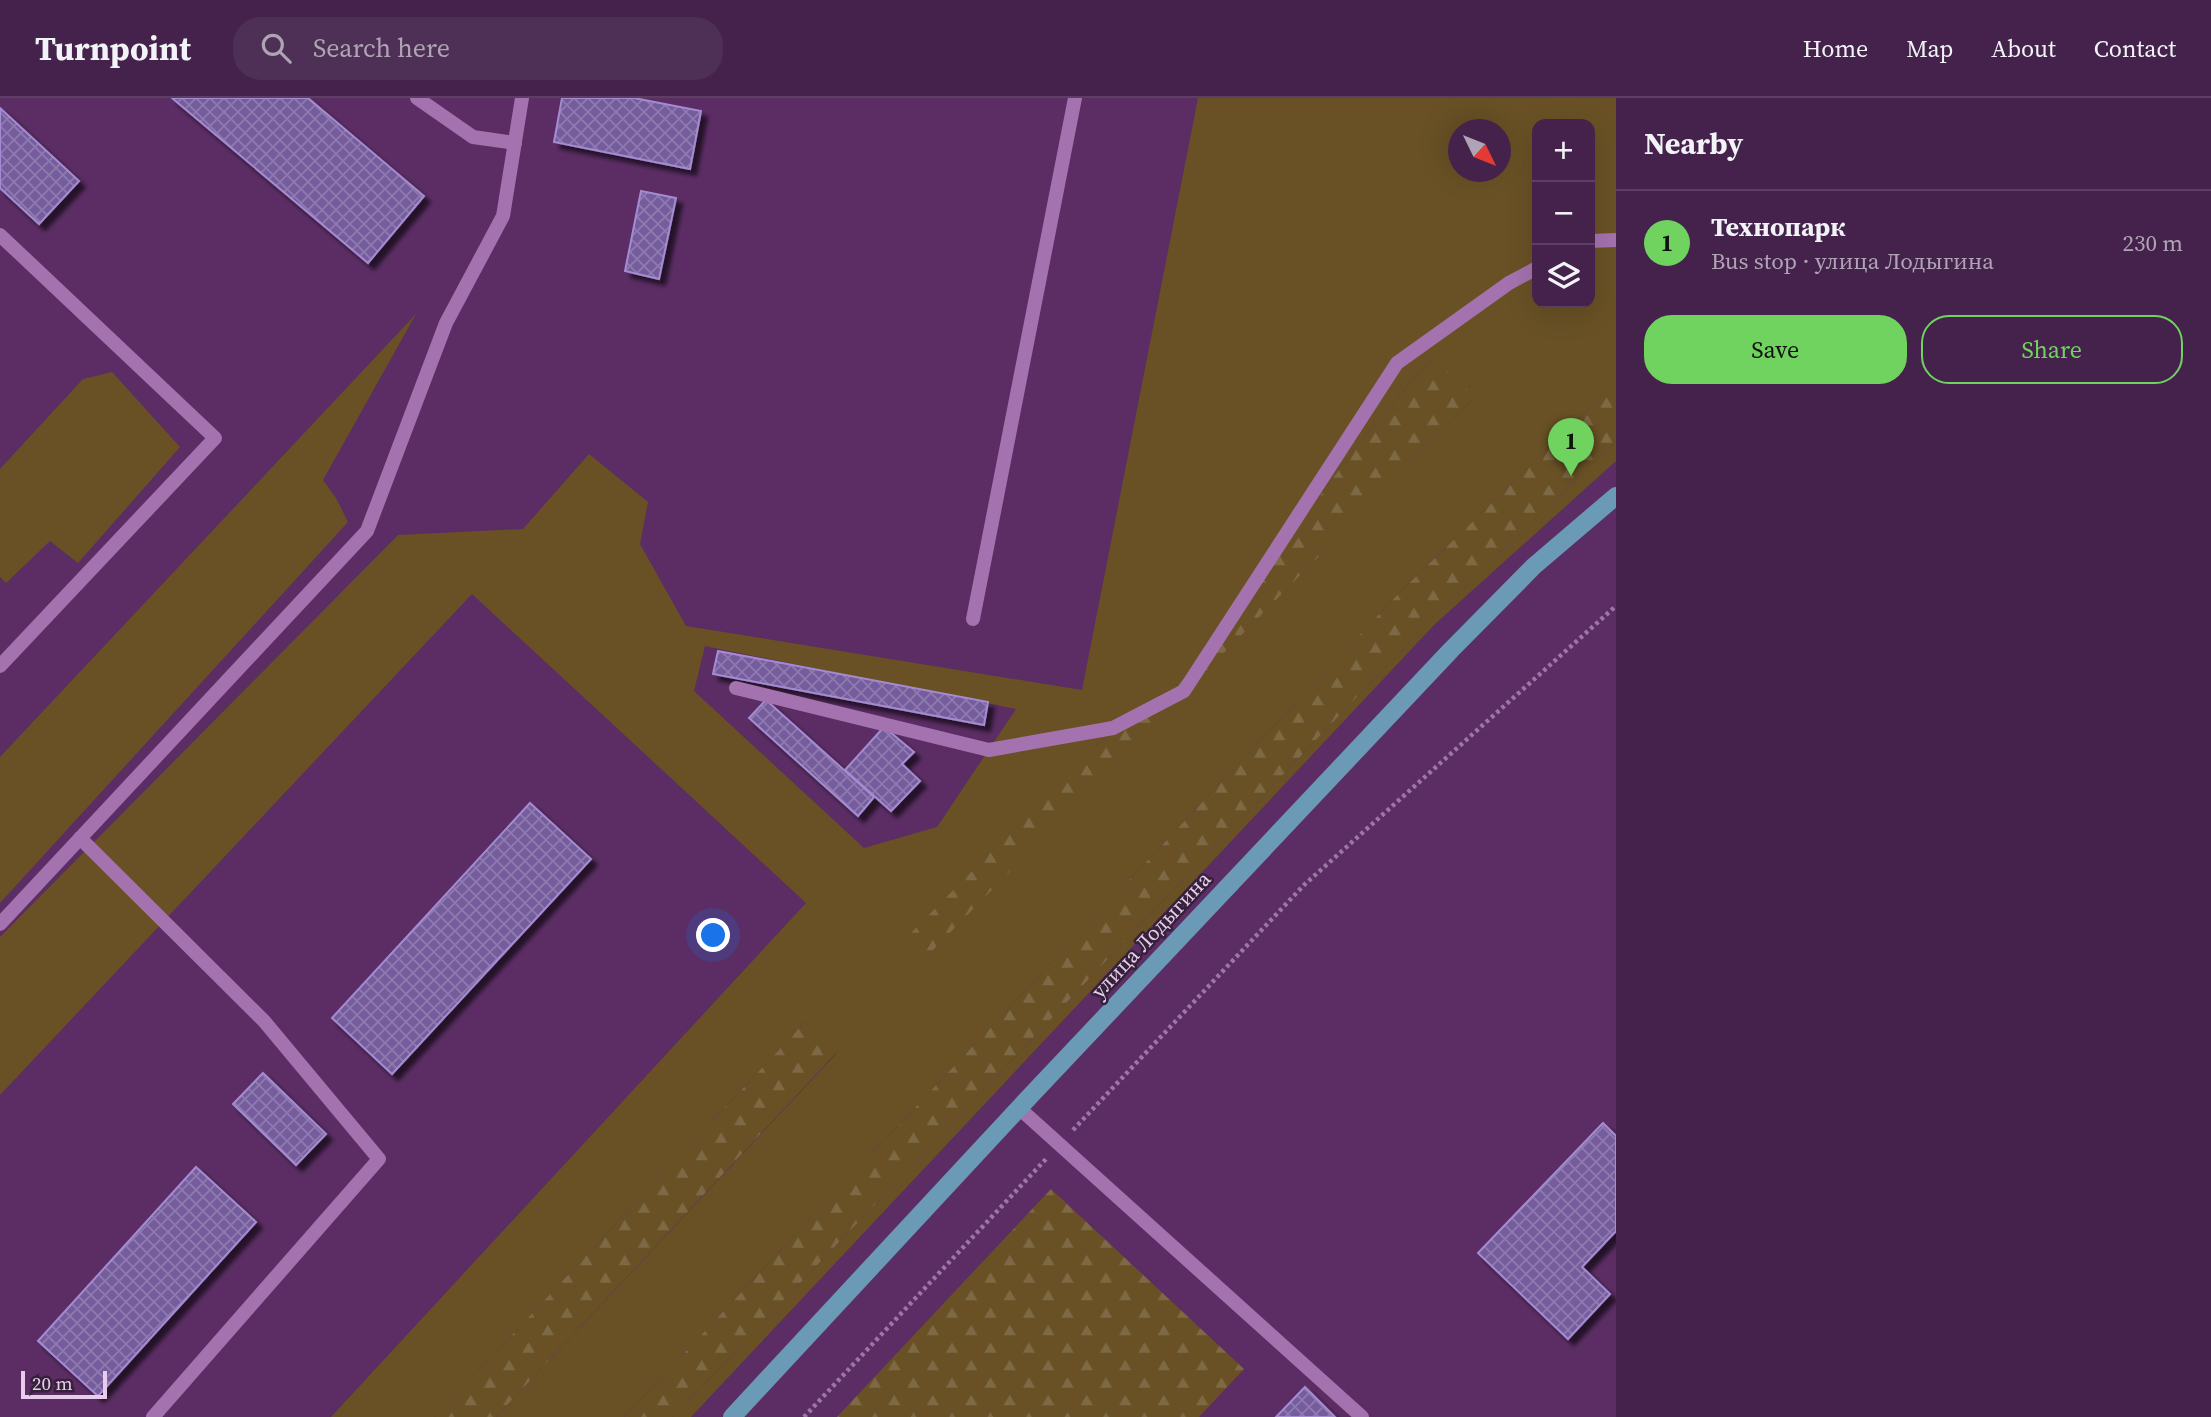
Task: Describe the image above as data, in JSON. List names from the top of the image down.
{
  "streets": {
    "main road": ["улица Лодыгина"]
  },
  "scale_bar": "20 m",
  "north": "bottom right",
  "page": {
    "header": "Turnpoint",
    "search": "Search here",
    "nav": [
      "Home",
      "Map",
      "About",
      "Contact"
    ],
    "heading": "Nearby",
    "map_buttons": ["+", "−"],
    "list": [
      {
        "mark": "1",
        "name": "Технопарк",
        "note": "Bus stop · улица Лодыгина",
        "value": "230 m"
      }
    ],
    "buttons": ["Save", "Share"],
    "pins": "1",
    "scale": "20 m"
  }
}
